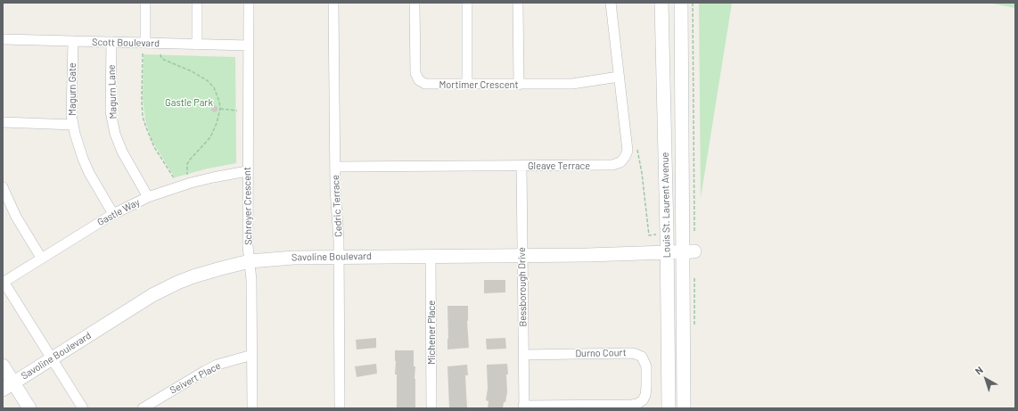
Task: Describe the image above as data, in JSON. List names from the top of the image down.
{
  "streets": {
    "main road": ["Louis St. Laurent Avenue", "Savoline Boulevard"],
    "street": [
      "Scott Boulevard",
      "Mortimer Crescent",
      "Magurn Gate",
      "Magurn Lane",
      "Gleave Terrace",
      "Schreyer Crescent",
      "Cedric Terrace",
      "Gastle Way",
      "Bessborough Drive",
      "Michener Place",
      "Durno Court",
      "Seivert Place"
    ]
  },
  "crossings": [
    ["Scott Boulevard", "Magurn Gate"],
    ["Scott Boulevard", "Magurn Lane"],
    ["Scott Boulevard", "Schreyer Crescent"],
    ["Mortimer Crescent", "Gleave Terrace"],
    ["Magurn Gate", "Gastle Way"],
    ["Magurn Lane", "Gastle Way"],
    ["Gleave Terrace", "Cedric Terrace"],
    ["Gleave Terrace", "Bessborough Drive"],
    ["Louis St. Laurent Avenue", "Savoline Boulevard"],
    ["Schreyer Crescent", "Gastle Way"],
    ["Schreyer Crescent", "Savoline Boulevard"],
    ["Schreyer Crescent", "Seivert Place"],
    ["Cedric Terrace", "Savoline Boulevard"],
    ["Savoline Boulevard", "Bessborough Drive"],
    ["Savoline Boulevard", "Michener Place"],
    ["Bessborough Drive", "Durno Court"]
  ],
  "parks": ["Gastle Park"],
  "north": "top left"
}
